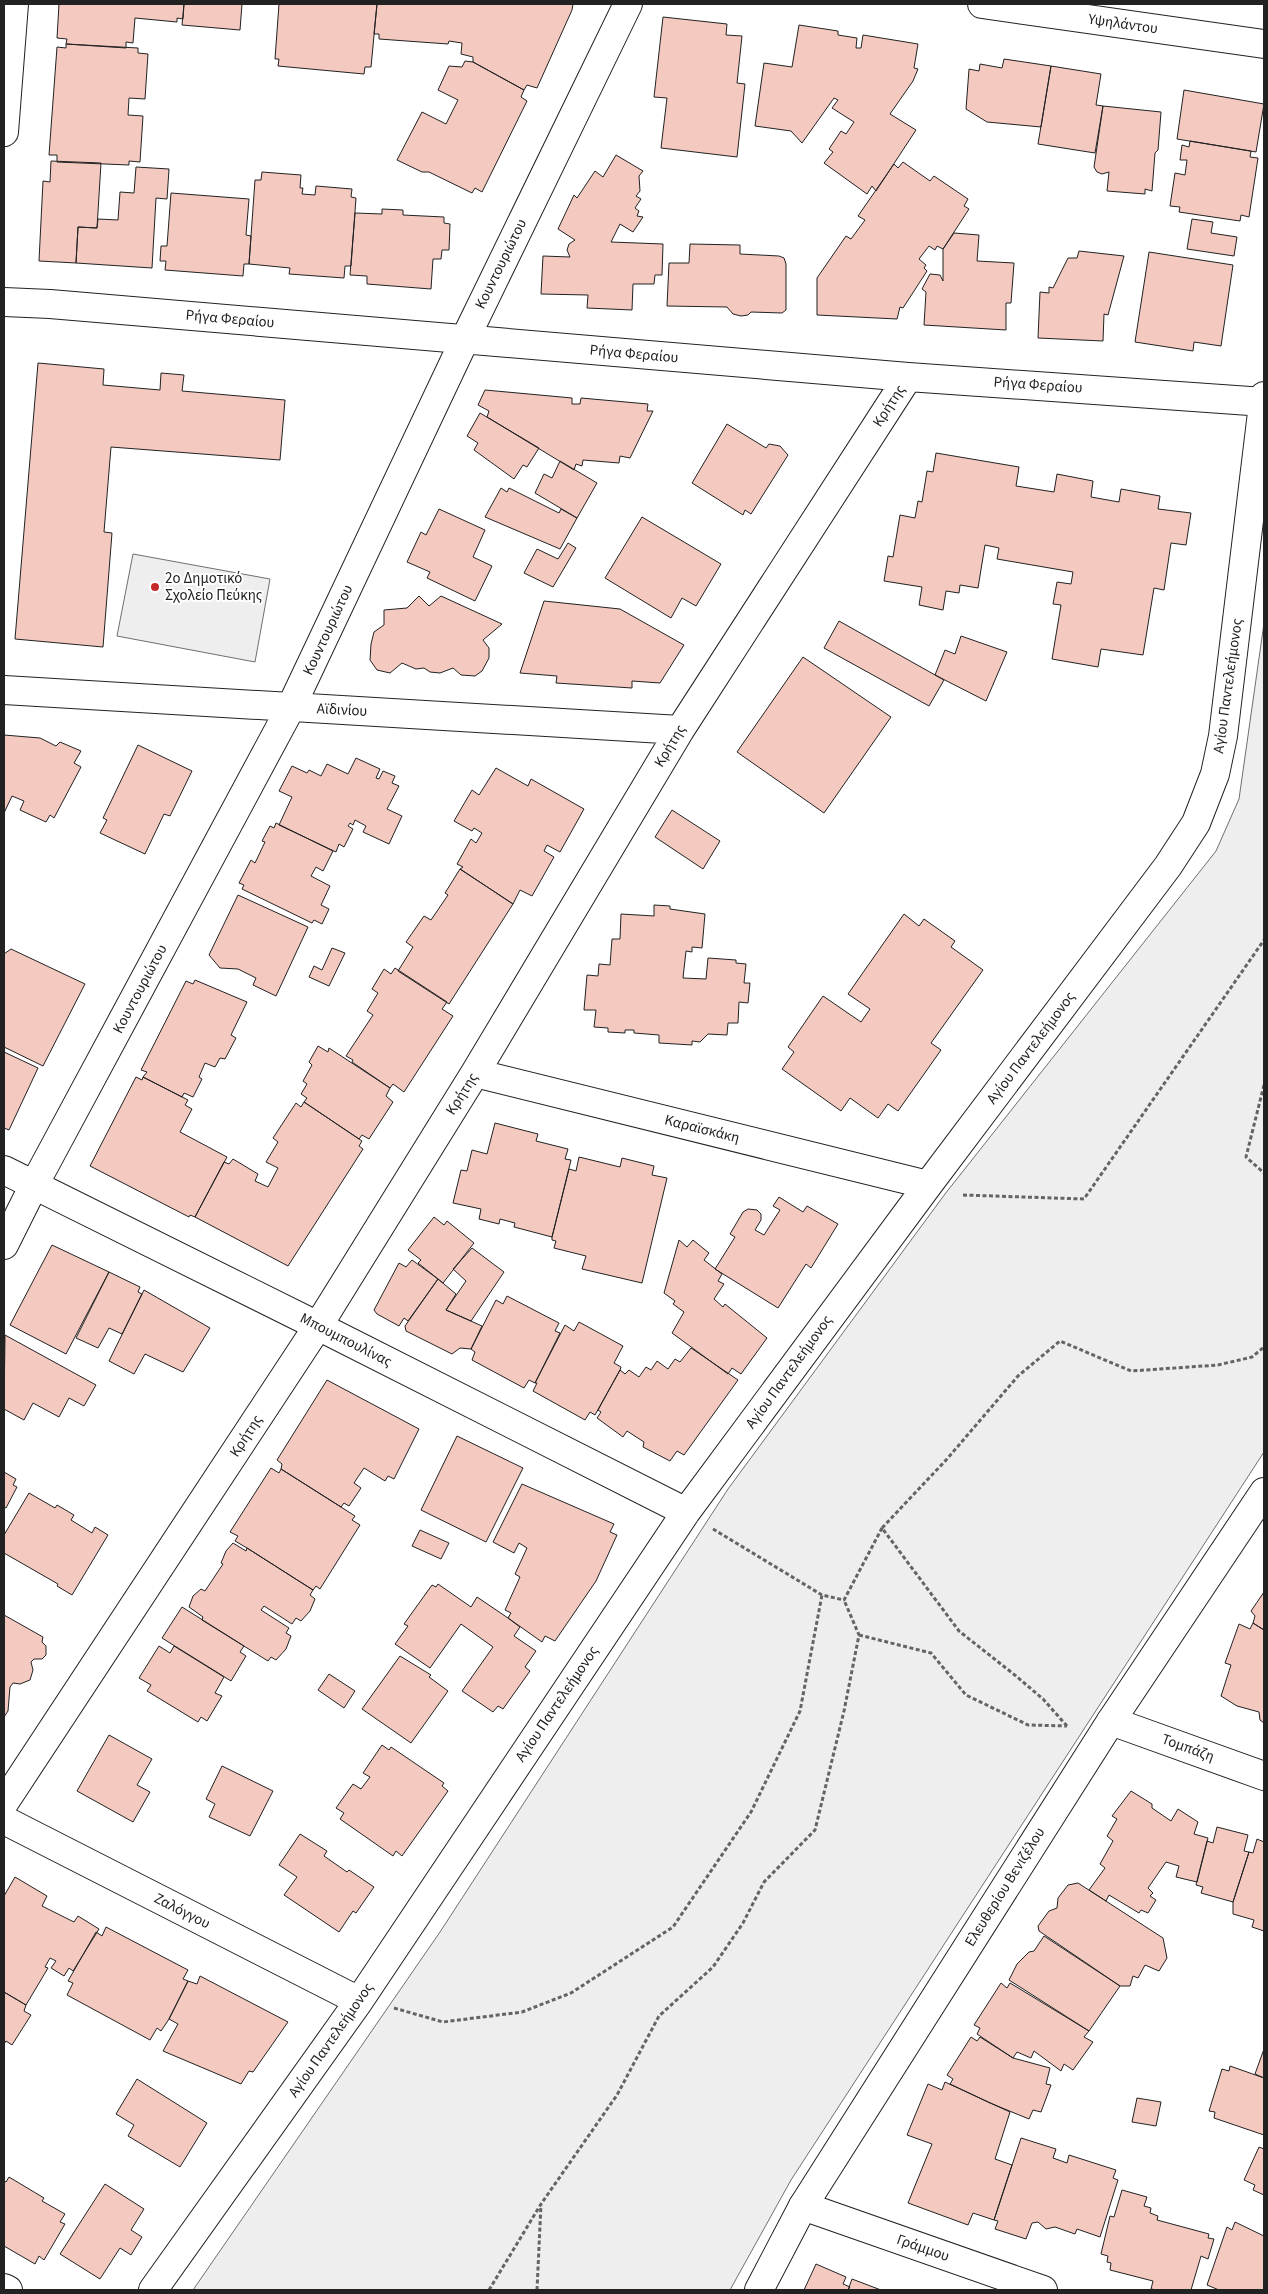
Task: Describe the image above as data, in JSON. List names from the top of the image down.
{
  "streets": {
    "street": [
      "Υψηλάντου",
      "Κουντουριώτου",
      "Ρήγα Φεραίου",
      "Κρήτης",
      "Αγίου Παντελεήμονος",
      "Αϊδινίου",
      "Καραϊσκάκη",
      "Μπουμπουλίνας",
      "Τομπάζη",
      "Ελευθερίου Βενιζέλου",
      "Ζαλόγγου",
      "Γράμμου"
    ]
  },
  "crossings": [
    ["Κουντουριώτου", "Ρήγα Φεραίου"],
    ["Κουντουριώτου", "Αϊδινίου"],
    ["Κουντουριώτου", "Μπουμπουλίνας"],
    ["Ρήγα Φεραίου", "Κρήτης"],
    ["Ρήγα Φεραίου", "Αγίου Παντελεήμονος"],
    ["Κρήτης", "Αϊδινίου"],
    ["Κρήτης", "Καραϊσκάκη"],
    ["Κρήτης", "Μπουμπουλίνας"],
    ["Αγίου Παντελεήμονος", "Καραϊσκάκη"],
    ["Αγίου Παντελεήμονος", "Μπουμπουλίνας"],
    ["Αγίου Παντελεήμονος", "Ζαλόγγου"],
    ["Τομπάζη", "Ελευθερίου Βενιζέλου"],
    ["Ελευθερίου Βενιζέλου", "Γράμμου"]
  ],
  "places": ["2ο Δημοτικό Σχολείο Πεύκης"]
}
